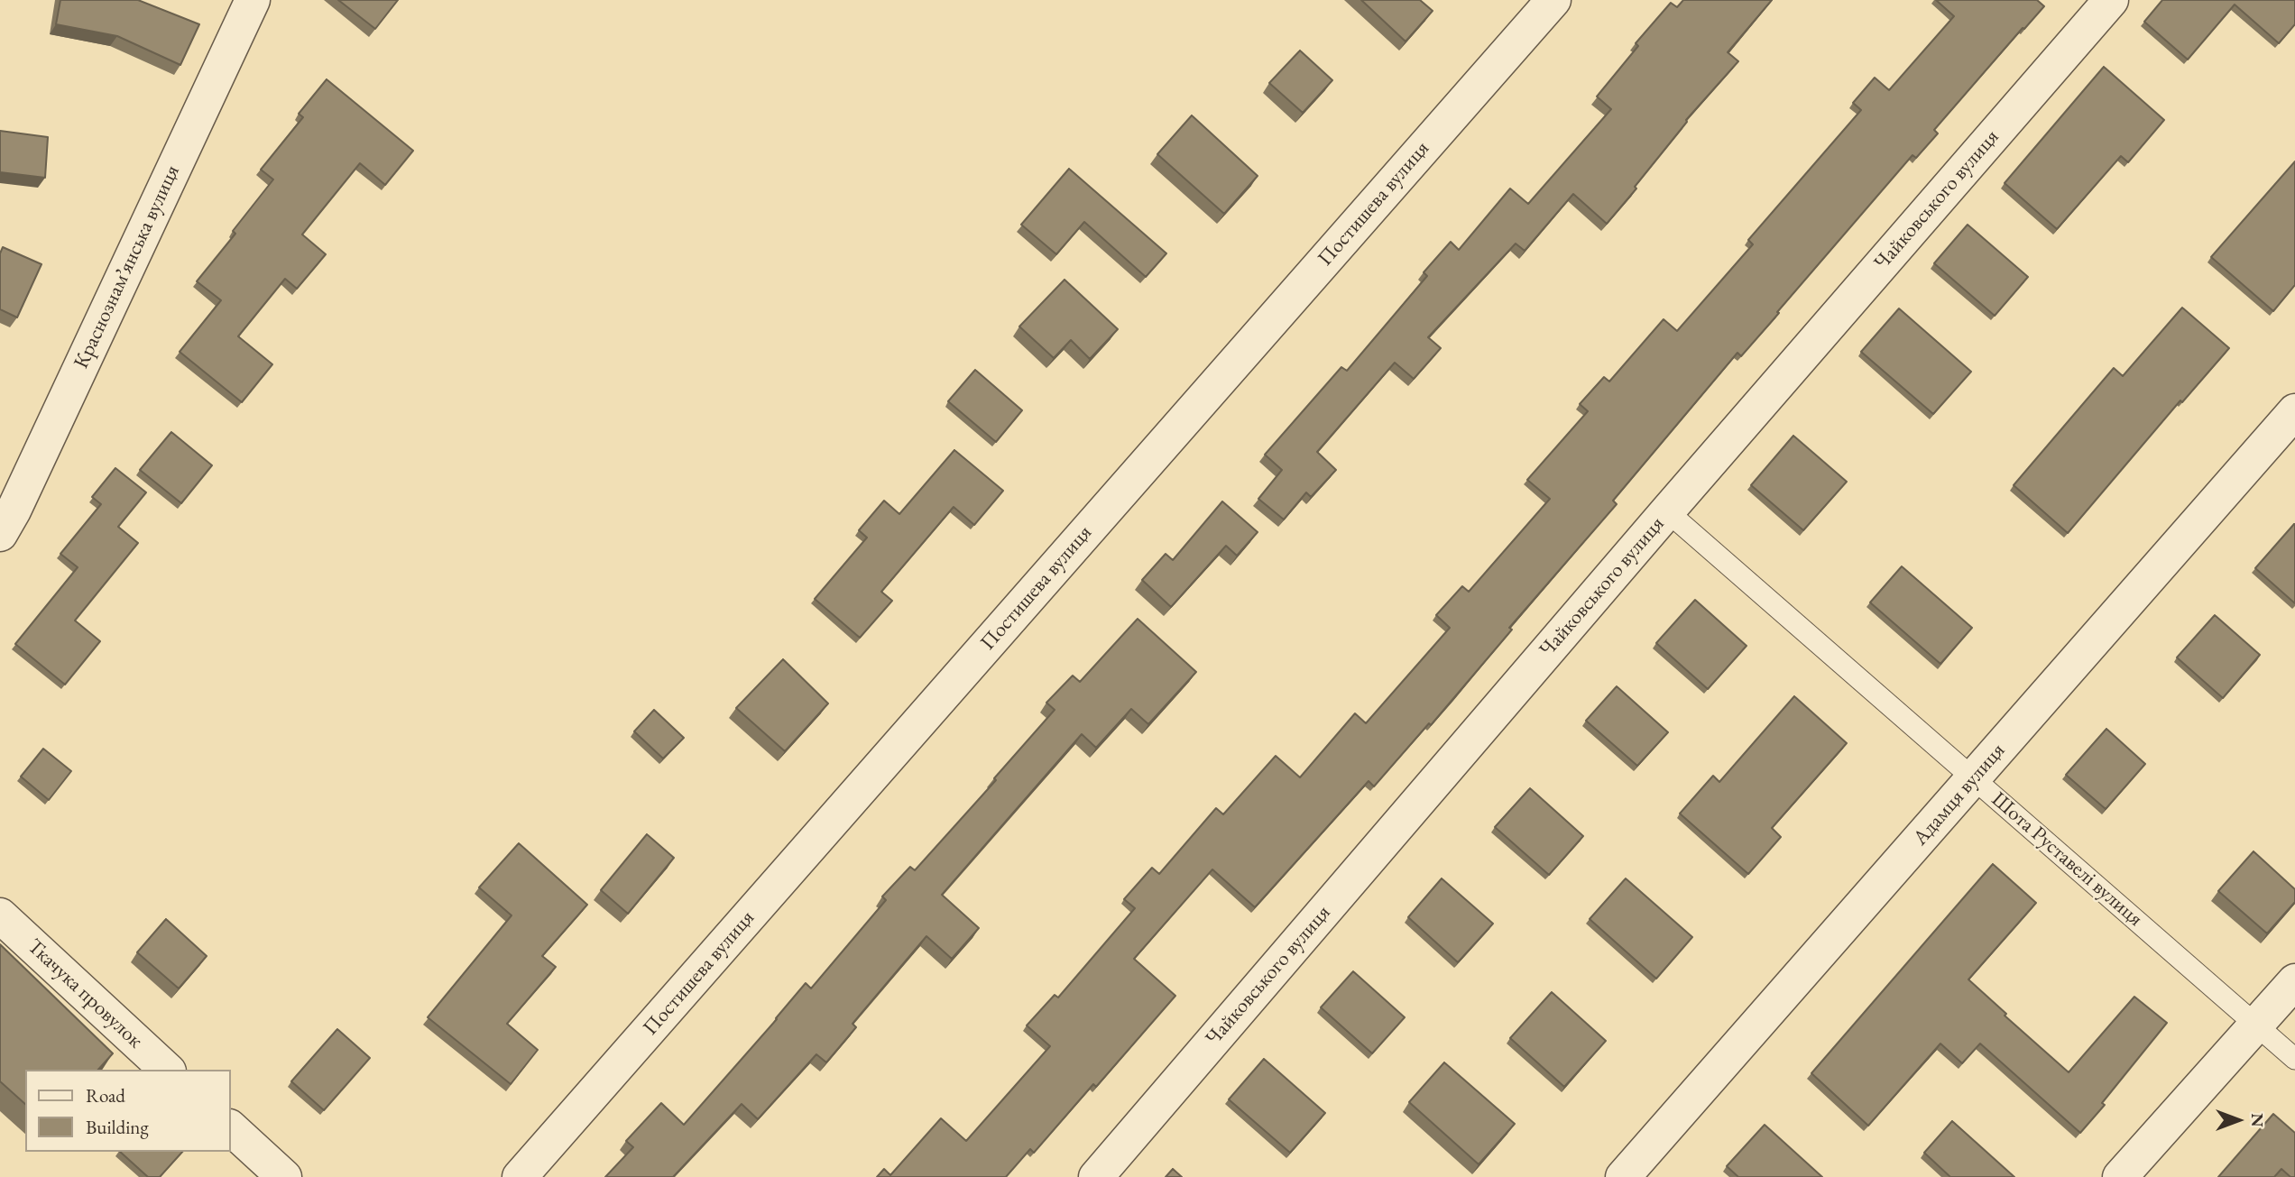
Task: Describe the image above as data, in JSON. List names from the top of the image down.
{
  "streets": {
    "street": [
      "Чайковського вулиця",
      "Постишева вулиця",
      "Краснознамʼянська вулиця",
      "Адамця вулиця",
      "Ткачука провулок"
    ],
    "lane": ["Шота Руставелі вулиця"]
  },
  "crossings": [
    ["Чайковського вулиця", "Шота Руставелі вулиця"],
    ["Адамця вулиця", "Шота Руставелі вулиця"]
  ],
  "legend": ["Road", "Building"],
  "north": "right"
}
